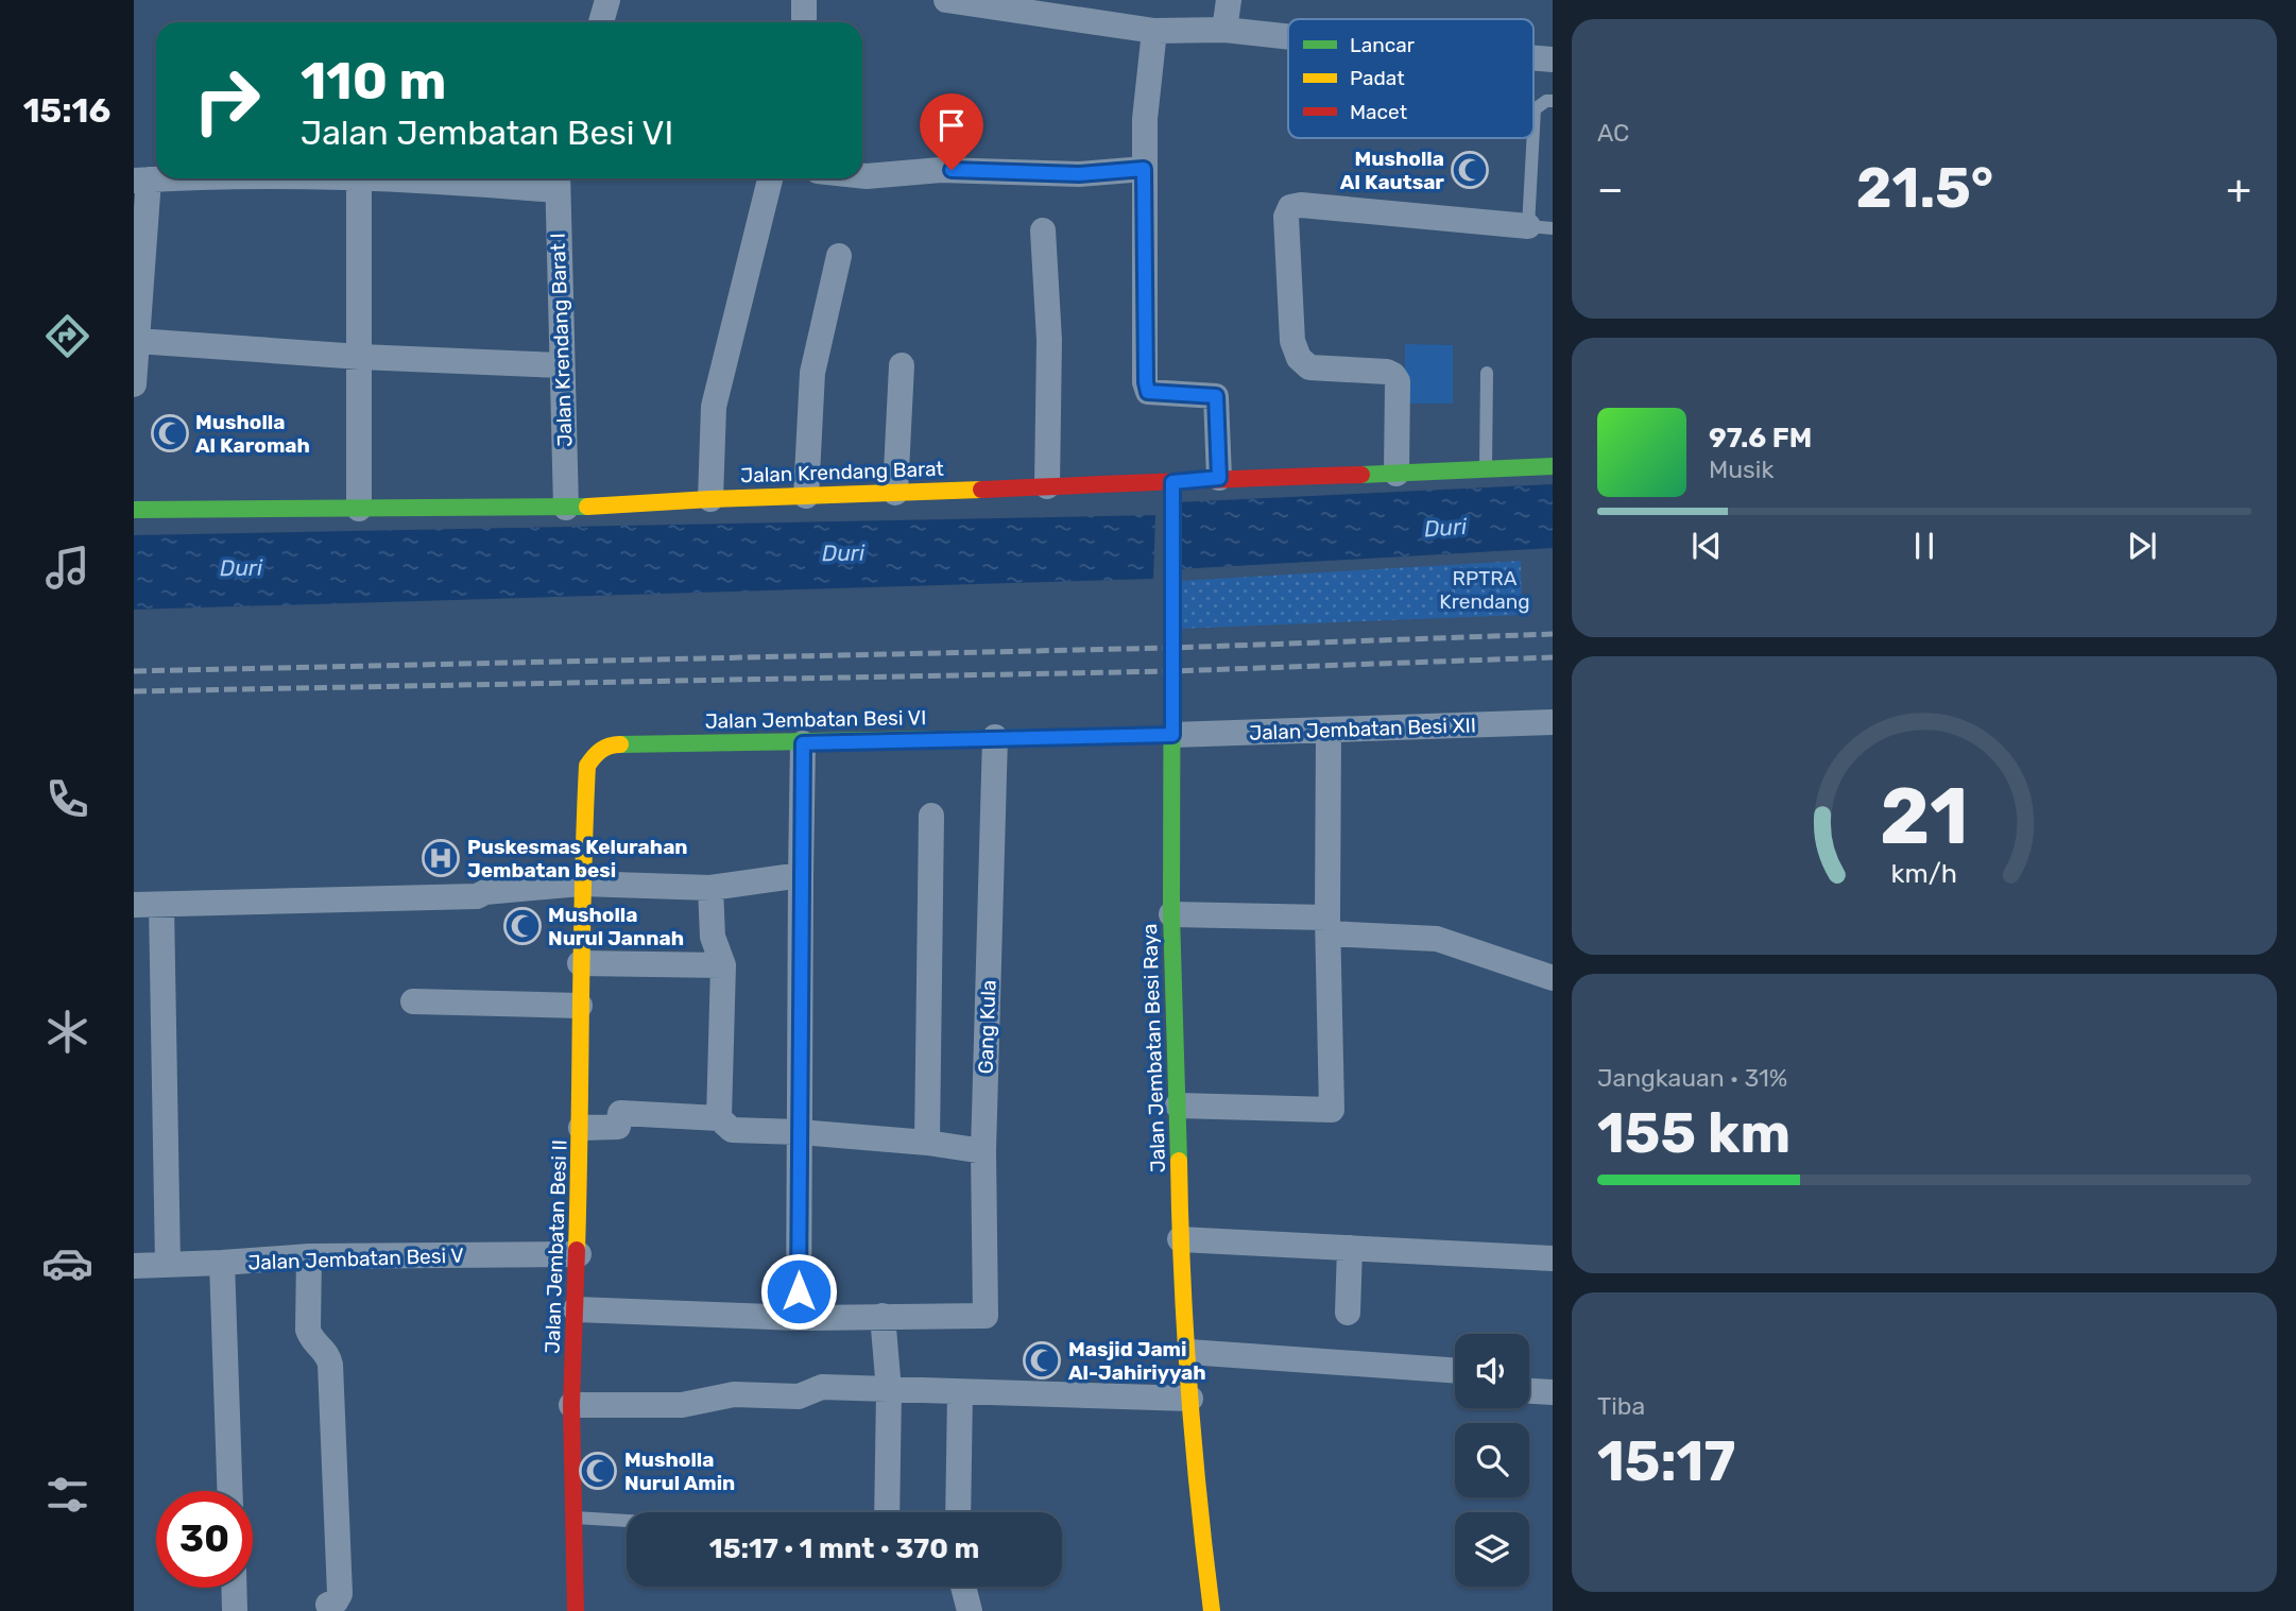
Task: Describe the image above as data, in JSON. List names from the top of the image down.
{
  "streets": {
    "street": [
      "Jalan Krendang Barat I",
      "Jalan Krendang Barat",
      "Jalan Jembatan Besi VI",
      "Jalan Jembatan Besi XII",
      "Gang Kula",
      "Jalan Jembatan Besi Raya",
      "Jalan Jembatan Besi II",
      "Jalan Jembatan Besi V"
    ]
  },
  "crossings": [
    ["Jalan Krendang Barat I", "Jalan Krendang Barat"],
    ["Jalan Krendang Barat", "Jalan Jembatan Besi Raya"],
    ["Jalan Jembatan Besi VI", "Jalan Jembatan Besi XII"],
    ["Jalan Jembatan Besi VI", "Gang Kula"],
    ["Jalan Jembatan Besi VI", "Jalan Jembatan Besi Raya"],
    ["Jalan Jembatan Besi VI", "Jalan Jembatan Besi II"],
    ["Jalan Jembatan Besi XII", "Jalan Jembatan Besi Raya"],
    ["Jalan Jembatan Besi II", "Jalan Jembatan Besi V"]
  ],
  "water": ["Duri"],
  "parks": ["RPTRA Krendang"],
  "places": {
    "mosque": [
      "Musholla Al Kautsar",
      "Musholla Al Karomah",
      "Musholla Nurul Jannah",
      "Masjid Jami Al-Jahiriyyah",
      "Musholla Nurul Amin"
    ],
    "hospital": ["Puskesmas Kelurahan Jembatan besi"]
  },
  "legend": ["Lancar", "Padat", "Macet"],
  "page": {
    "tabs": "15:16",
    "tile": [
      "AC",
      ["Jangkauan · 31%", "155 km"],
      ["Tiba", "15:17"]
    ],
    "turn": ["110 m", "Jalan Jembatan Besi VI"],
    "heat": ["−", "21.5°", "+"],
    "song": ["97.6 FM", "Musik"],
    "limit": "30",
    "trip": "15:17 · 1 mnt · 370 m",
    "gauge": ["21", "km/h"]
  }
}
